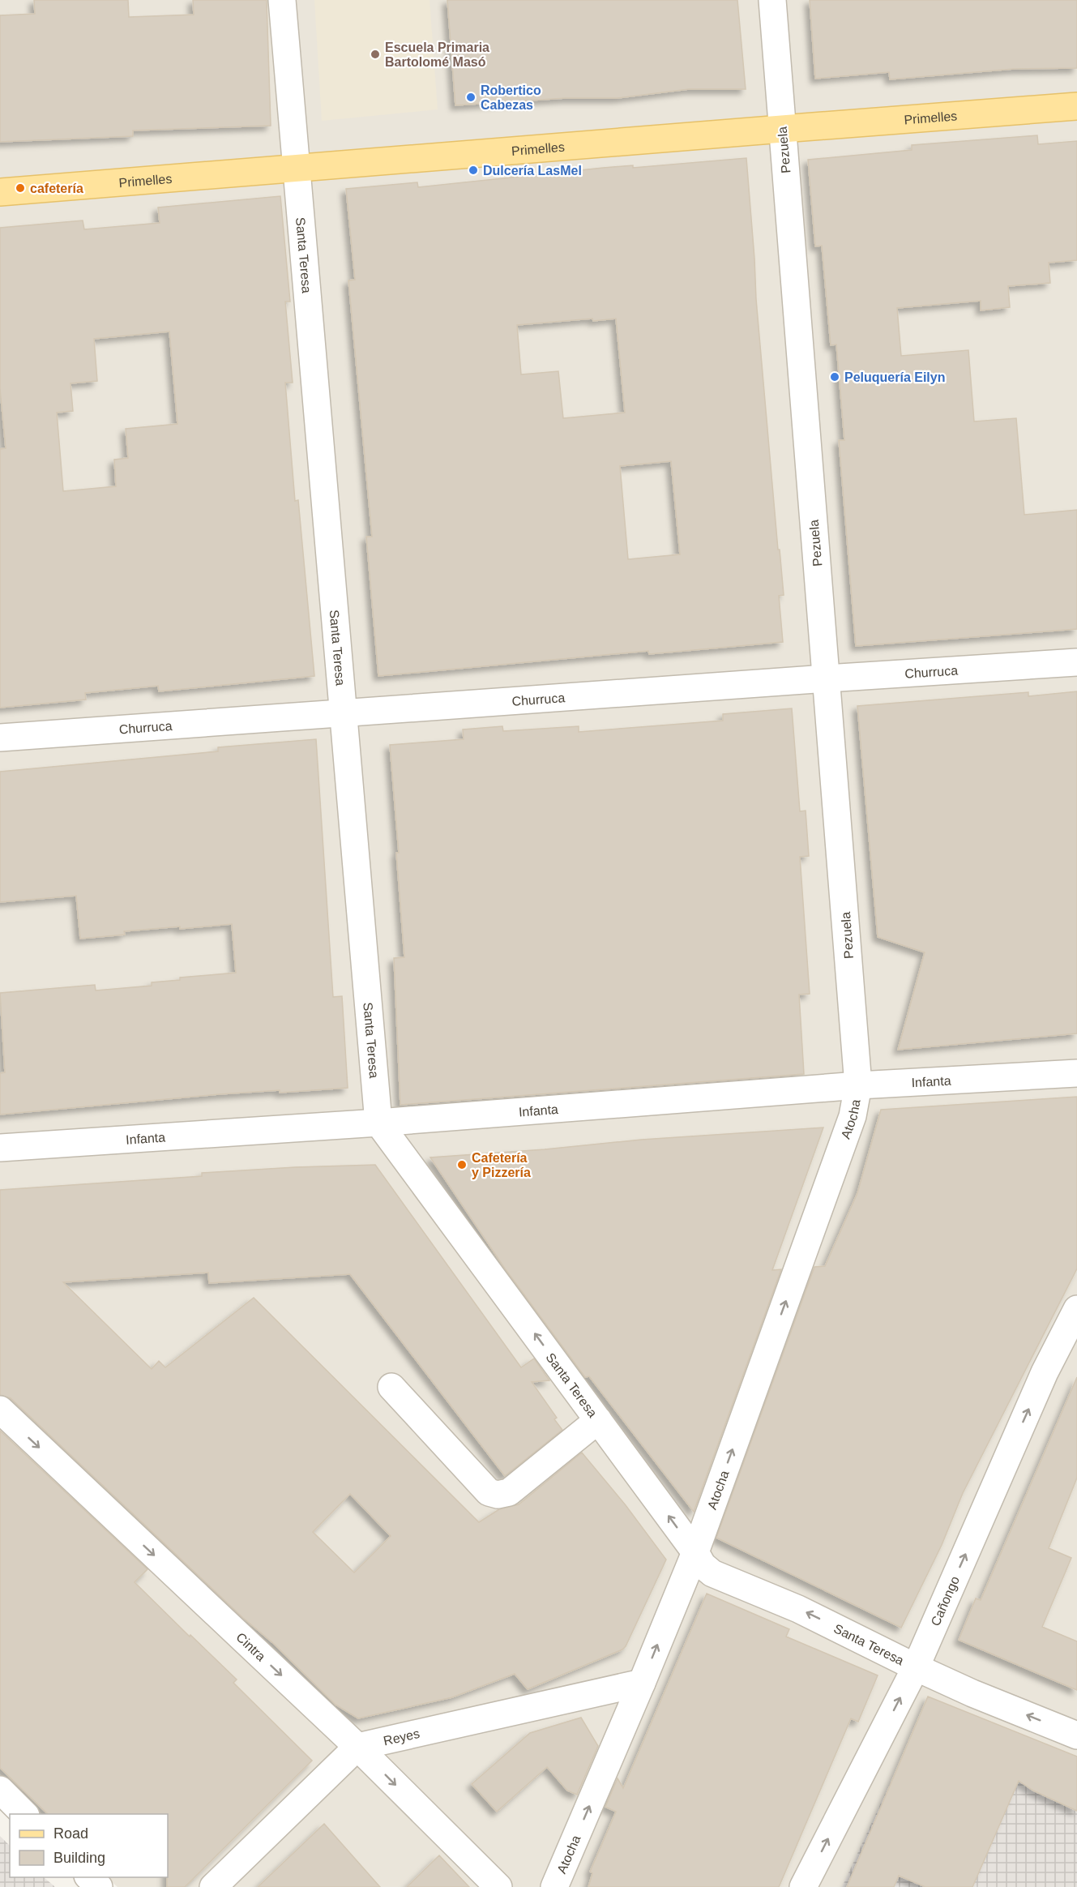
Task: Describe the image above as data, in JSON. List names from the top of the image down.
{
  "streets": {
    "main road": ["Primelles"],
    "street": [
      "Pezuela",
      "Santa Teresa",
      "Churruca",
      "Infanta",
      "Atocha",
      "Cañongo",
      "Cintra",
      "Reyes"
    ]
  },
  "crossings": [
    ["Primelles", "Pezuela"],
    ["Primelles", "Santa Teresa"],
    ["Pezuela", "Churruca"],
    ["Pezuela", "Infanta"],
    ["Pezuela", "Atocha"],
    ["Santa Teresa", "Churruca"],
    ["Santa Teresa", "Infanta"],
    ["Santa Teresa", "Atocha"],
    ["Santa Teresa", "Cañongo"],
    ["Infanta", "Atocha"],
    ["Atocha", "Reyes"],
    ["Cintra", "Reyes"]
  ],
  "one_way": [
    "Santa Teresa",
    "Atocha",
    "Cañongo",
    "Cintra"
  ],
  "places": [
    "Escuela Primaria Bartolomé Masó",
    "Robertico Cabezas",
    "Dulcería LasMel",
    "cafetería",
    "Peluquería Eilyn",
    "Cafetería y Pizzería"
  ],
  "legend": ["Road", "Building"]
}
